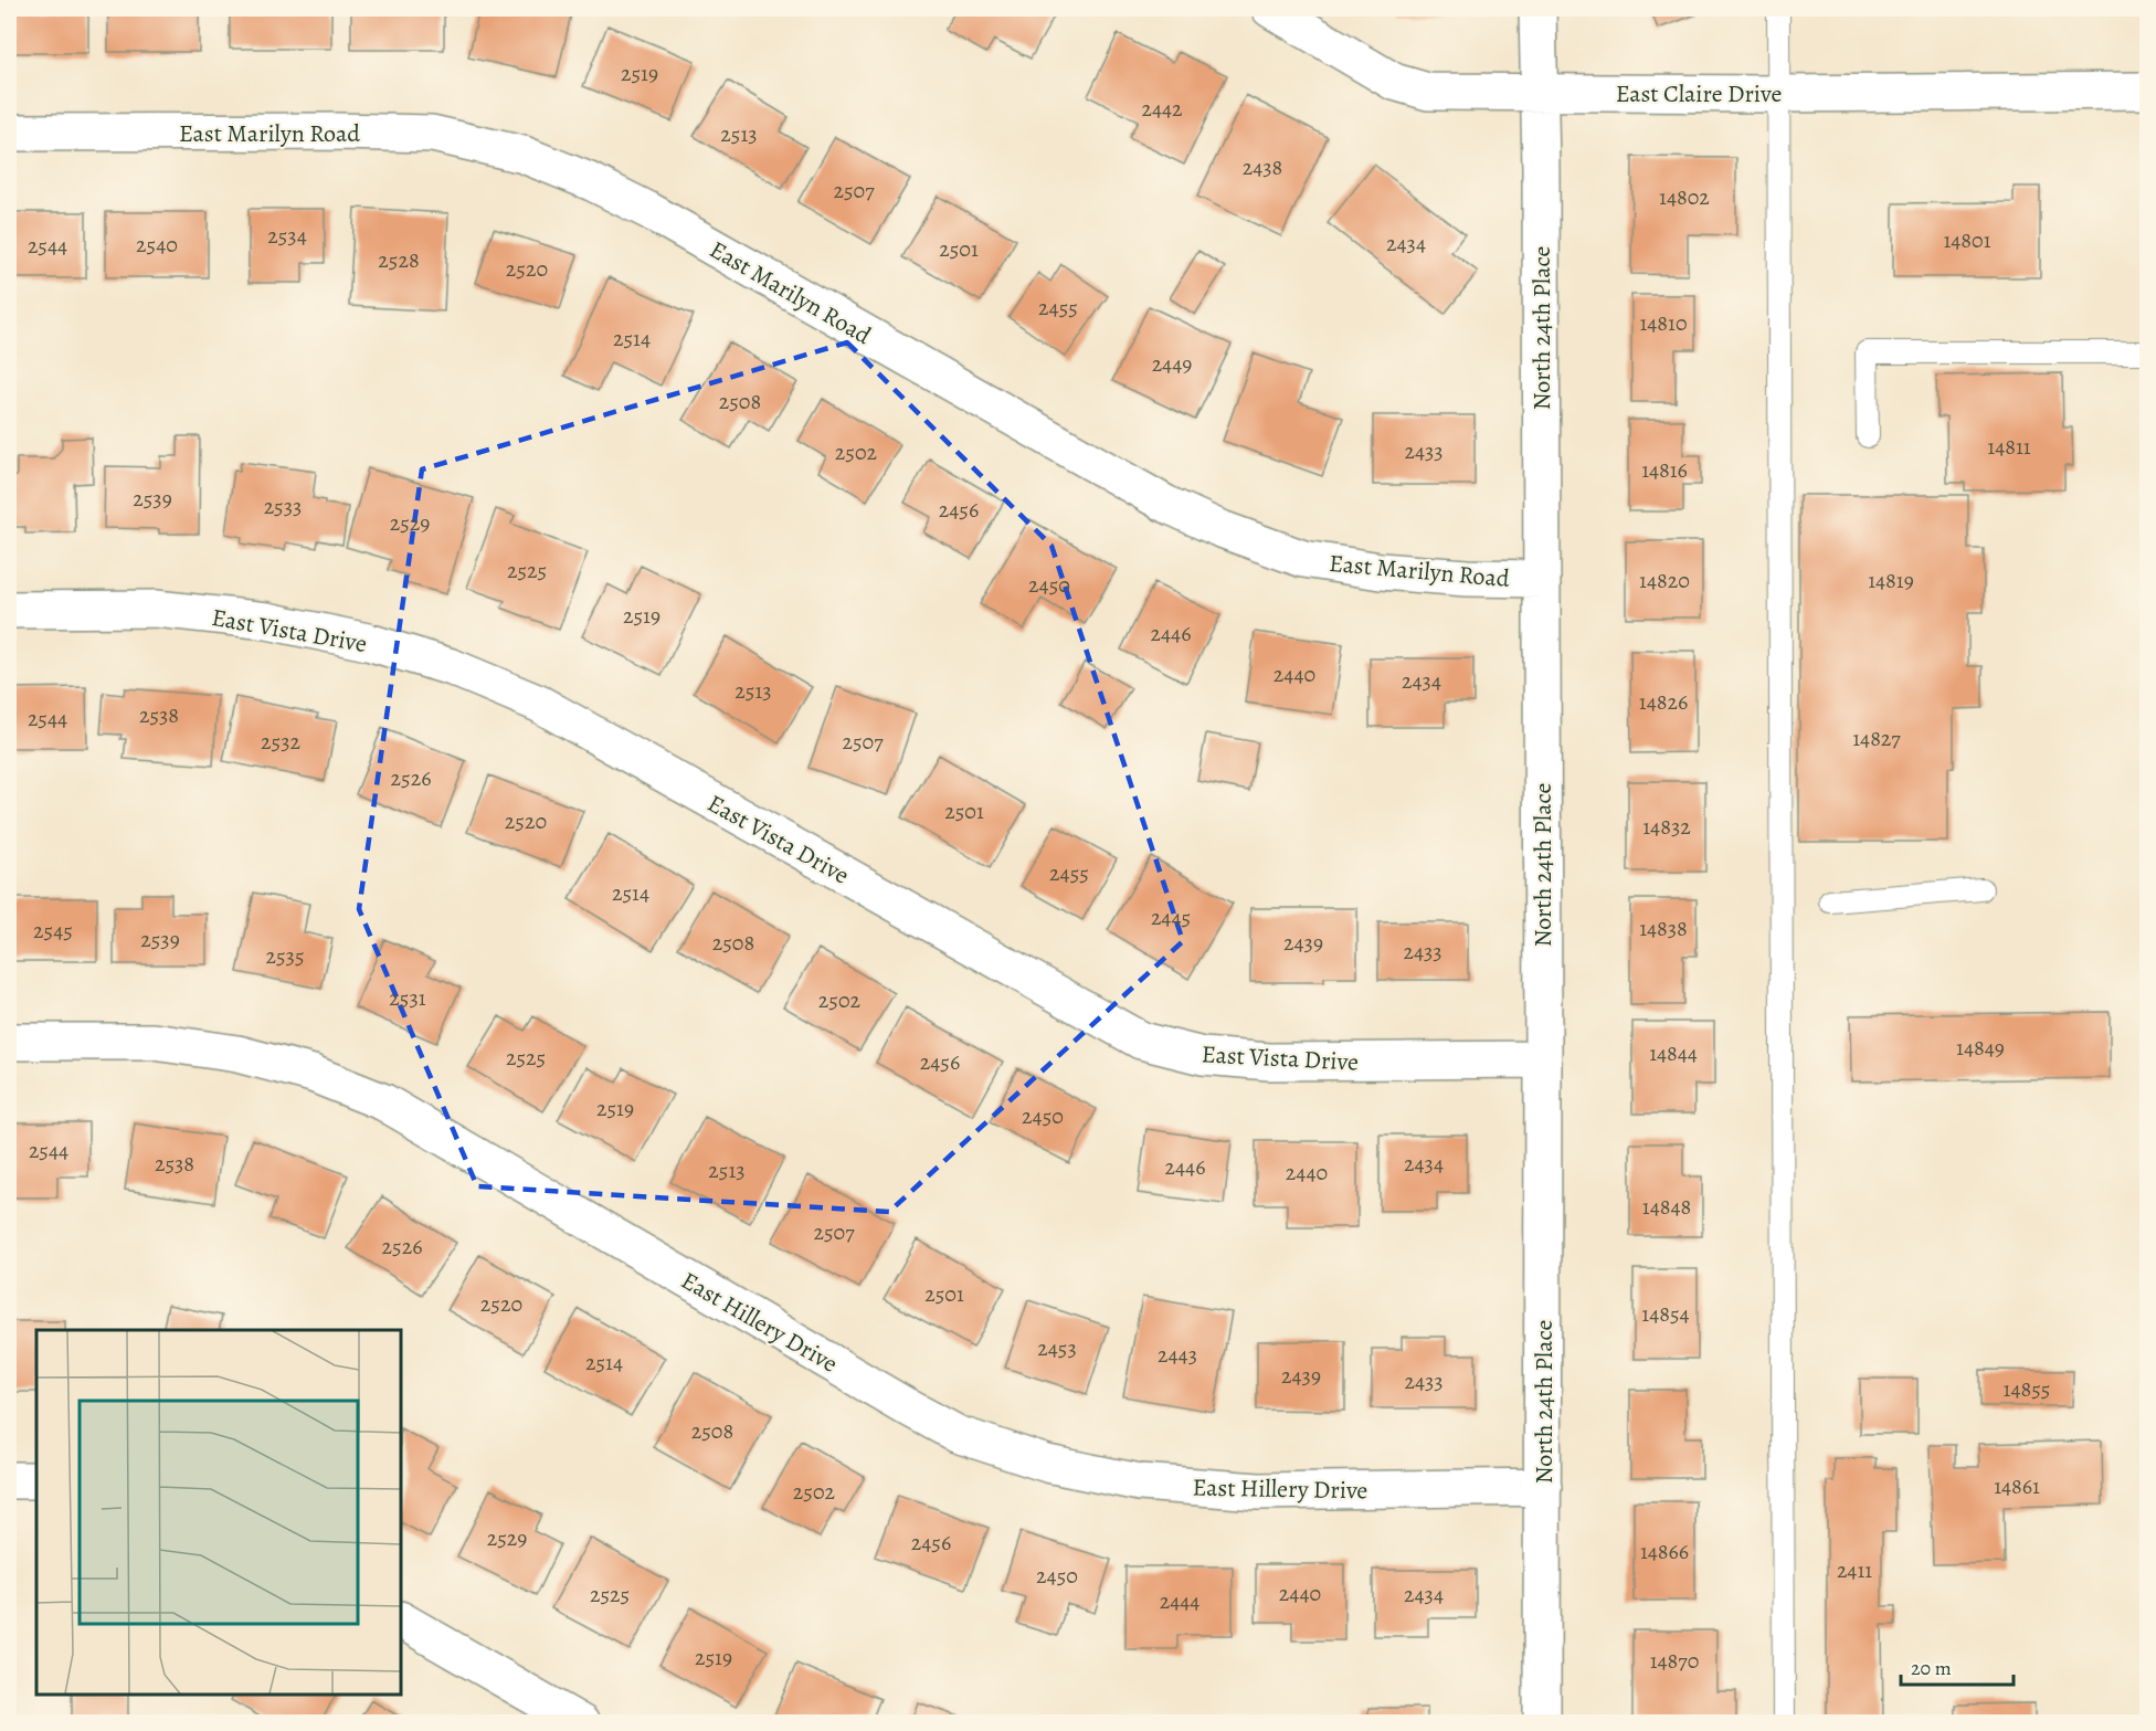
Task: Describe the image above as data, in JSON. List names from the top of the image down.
{
  "streets": {
    "street": [
      "East Claire Drive",
      "East Marilyn Road",
      "North 24th Place",
      "East Vista Drive",
      "East Hillery Drive"
    ]
  },
  "crossings": [
    ["East Claire Drive", "North 24th Place"],
    ["East Marilyn Road", "North 24th Place"],
    ["North 24th Place", "East Vista Drive"],
    ["North 24th Place", "East Hillery Drive"]
  ],
  "house_numbers": [
    "2519",
    "2442",
    "2513",
    "2438",
    "2507",
    "14802",
    "2534",
    "14801",
    "2434",
    "2540",
    "2544",
    "2501",
    "2528",
    "2520",
    "2455",
    "14810",
    "2514",
    "2449",
    "2508",
    "14811",
    "2433",
    "2502",
    "14816",
    "2539",
    "2533",
    "2456",
    "2529",
    "2525",
    "14820",
    "14819",
    "2450",
    "2519",
    "2446",
    "2440",
    "2434",
    "2513",
    "14826",
    "2538",
    "2544",
    "14827",
    "2532",
    "2507",
    "2526",
    "2501",
    "2520",
    "14832",
    "2455",
    "2514",
    "2445",
    "14838",
    "2545",
    "2539",
    "2508",
    "2439",
    "2433",
    "2535",
    "2531",
    "2502",
    "14849",
    "14844",
    "2525",
    "2456",
    "2519",
    "2450",
    "2544",
    "2538",
    "2434",
    "2446",
    "2513",
    "2440",
    "14848",
    "2507",
    "2526",
    "2501",
    "2520",
    "14854",
    "2453",
    "2443",
    "2514",
    "2439",
    "2433",
    "14855",
    "2508",
    "14861",
    "2502",
    "2529",
    "2456",
    "14866",
    "2411",
    "2450",
    "2440",
    "2525",
    "2434",
    "2444",
    "2519",
    "14870"
  ],
  "scale_bar": "20 m"
}
